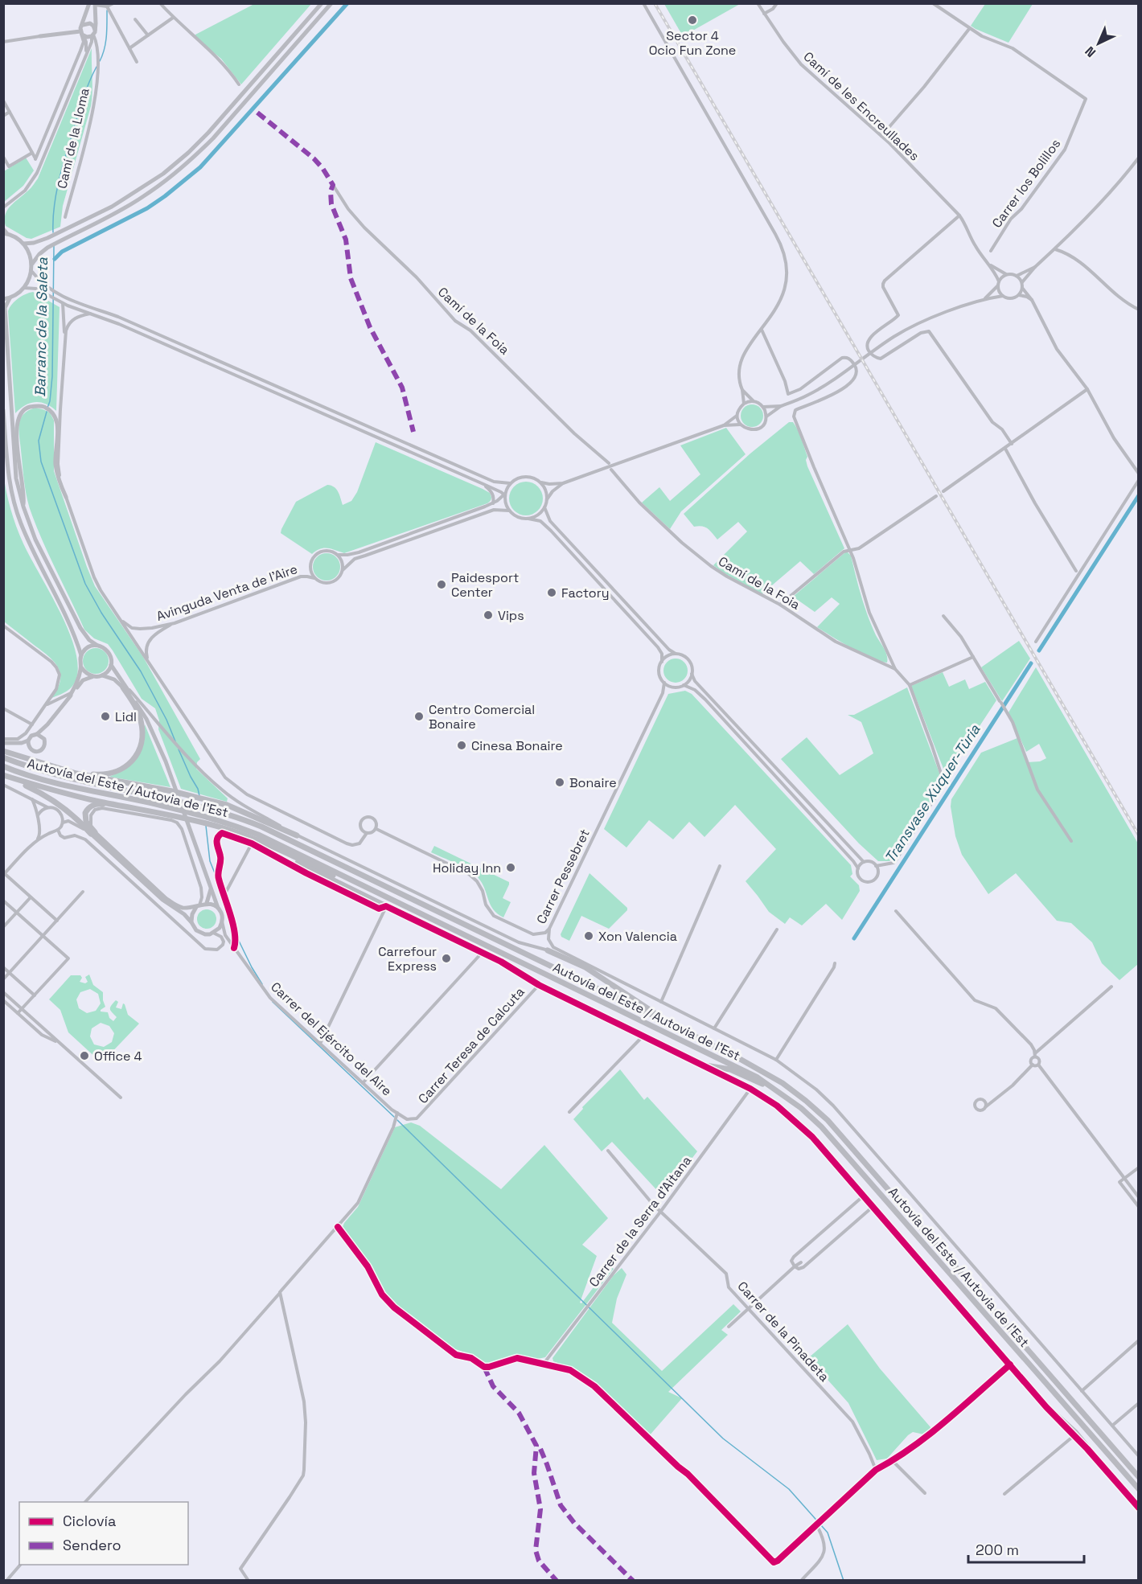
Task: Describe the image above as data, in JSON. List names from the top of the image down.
{
  "streets": {
    "highway": ["Autovía del Este / Autovia de l'Est"],
    "main road": ["Camí de la Lloma"],
    "street": [
      "Camí de les Encreullades",
      "Carrer los Bolillos",
      "Camí de la Foia",
      "Avinguda Venta de l'Aire",
      "Carrer Pessebret",
      "Carrer del Ejército del Aire",
      "Carrer Teresa de Calcuta",
      "Carrer de la Serra d'Aitana",
      "Carrer de la Pinadeta"
    ]
  },
  "crossings": [
    ["Carrer del Ejército del Aire", "Carrer Teresa de Calcuta"],
    ["Carrer de la Serra d'Aitana", "Carrer de la Pinadeta"]
  ],
  "water": ["Barranc de la Saleta", "Transvase Xùquer-Tùria"],
  "places": [
    "Sector 4 Ocio Fun Zone",
    "Paidesport Center",
    "Factory",
    "Vips",
    "Lidl",
    "Centro Comercial Bonaire",
    "Cinesa Bonaire",
    "Bonaire",
    "Holiday Inn",
    "Xon Valencia",
    "Carrefour Express",
    "Office 4"
  ],
  "legend": ["Ciclovía", "Sendero"],
  "scale_bar": "200 m",
  "north": "bottom left"
}
